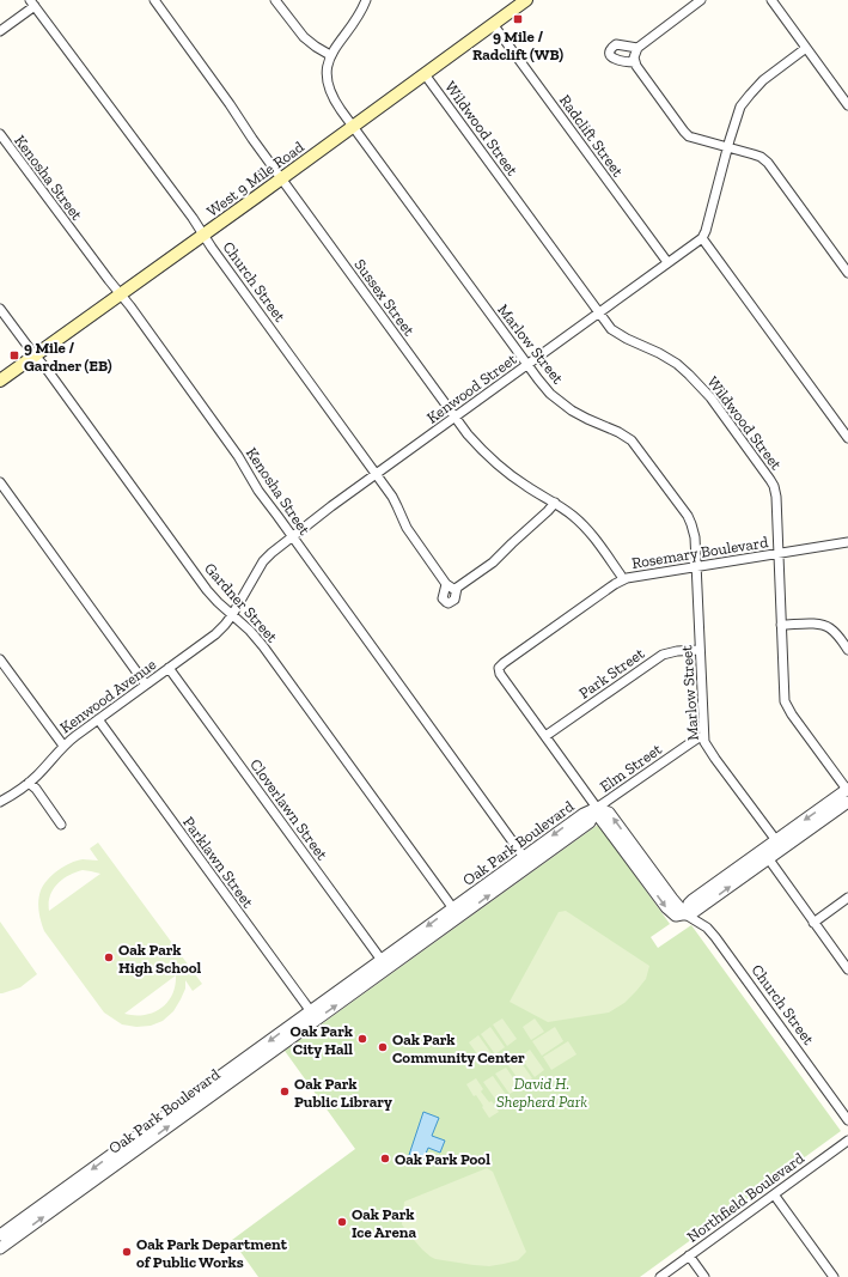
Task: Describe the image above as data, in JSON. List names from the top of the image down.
{
  "streets": {
    "main road": ["West 9 Mile Road"],
    "street": [
      "Wildwood Street",
      "Radclift Street",
      "Kenosha Street",
      "Church Street",
      "Sussex Street",
      "Marlow Street",
      "Kenwood Street",
      "Rosemary Boulevard",
      "Gardner Street",
      "Park Street",
      "Kenwood Avenue",
      "Elm Street",
      "Cloverlawn Street",
      "Oak Park Boulevard",
      "Parklawn Street",
      "Northfield Boulevard"
    ]
  },
  "crossings": [
    ["Wildwood Street", "West 9 Mile Road"],
    ["Wildwood Street", "Kenwood Street"],
    ["Wildwood Street", "Rosemary Boulevard"],
    ["Radclift Street", "West 9 Mile Road"],
    ["Radclift Street", "Kenwood Street"],
    ["Kenosha Street", "West 9 Mile Road"],
    ["Kenosha Street", "Kenwood Street"],
    ["Kenosha Street", "Oak Park Boulevard"],
    ["West 9 Mile Road", "Church Street"],
    ["West 9 Mile Road", "Sussex Street"],
    ["West 9 Mile Road", "Marlow Street"],
    ["West 9 Mile Road", "Gardner Street"],
    ["Church Street", "Sussex Street"],
    ["Church Street", "Kenwood Street"],
    ["Church Street", "Rosemary Boulevard"],
    ["Church Street", "Park Street"],
    ["Church Street", "Elm Street"],
    ["Church Street", "Oak Park Boulevard"],
    ["Sussex Street", "Kenwood Street"],
    ["Sussex Street", "Rosemary Boulevard"],
    ["Marlow Street", "Kenwood Street"],
    ["Marlow Street", "Rosemary Boulevard"],
    ["Marlow Street", "Park Street"],
    ["Marlow Street", "Elm Street"],
    ["Kenwood Street", "Gardner Street"],
    ["Kenwood Street", "Kenwood Avenue"],
    ["Kenwood Street", "Cloverlawn Street"],
    ["Gardner Street", "Oak Park Boulevard"],
    ["Kenwood Avenue", "Cloverlawn Street"],
    ["Kenwood Avenue", "Parklawn Street"],
    ["Elm Street", "Oak Park Boulevard"],
    ["Cloverlawn Street", "Oak Park Boulevard"],
    ["Oak Park Boulevard", "Parklawn Street"]
  ],
  "parks": ["David H. Shepherd Park"],
  "places": {
    "transit": ["9 Mile / Radclift (WB)", "9 Mile / Gardner (EB)"],
    "other": [
      "Oak Park High School",
      "Oak Park City Hall",
      "Oak Park Community Center",
      "Oak Park Public Library",
      "Oak Park Pool",
      "Oak Park Ice Arena",
      "Oak Park Department of Public Works"
    ]
  }
}
